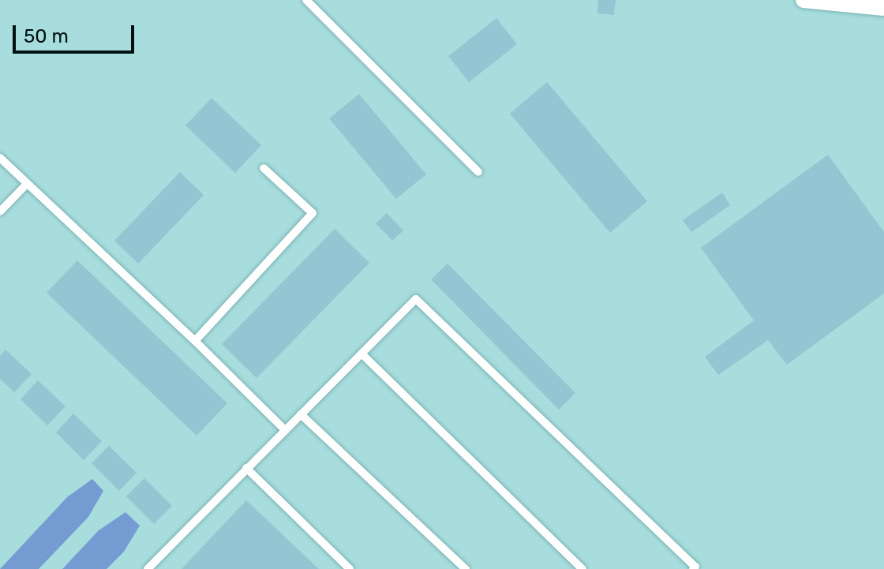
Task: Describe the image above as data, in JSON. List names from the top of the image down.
{
  "scale_bar": "50 m"
}
